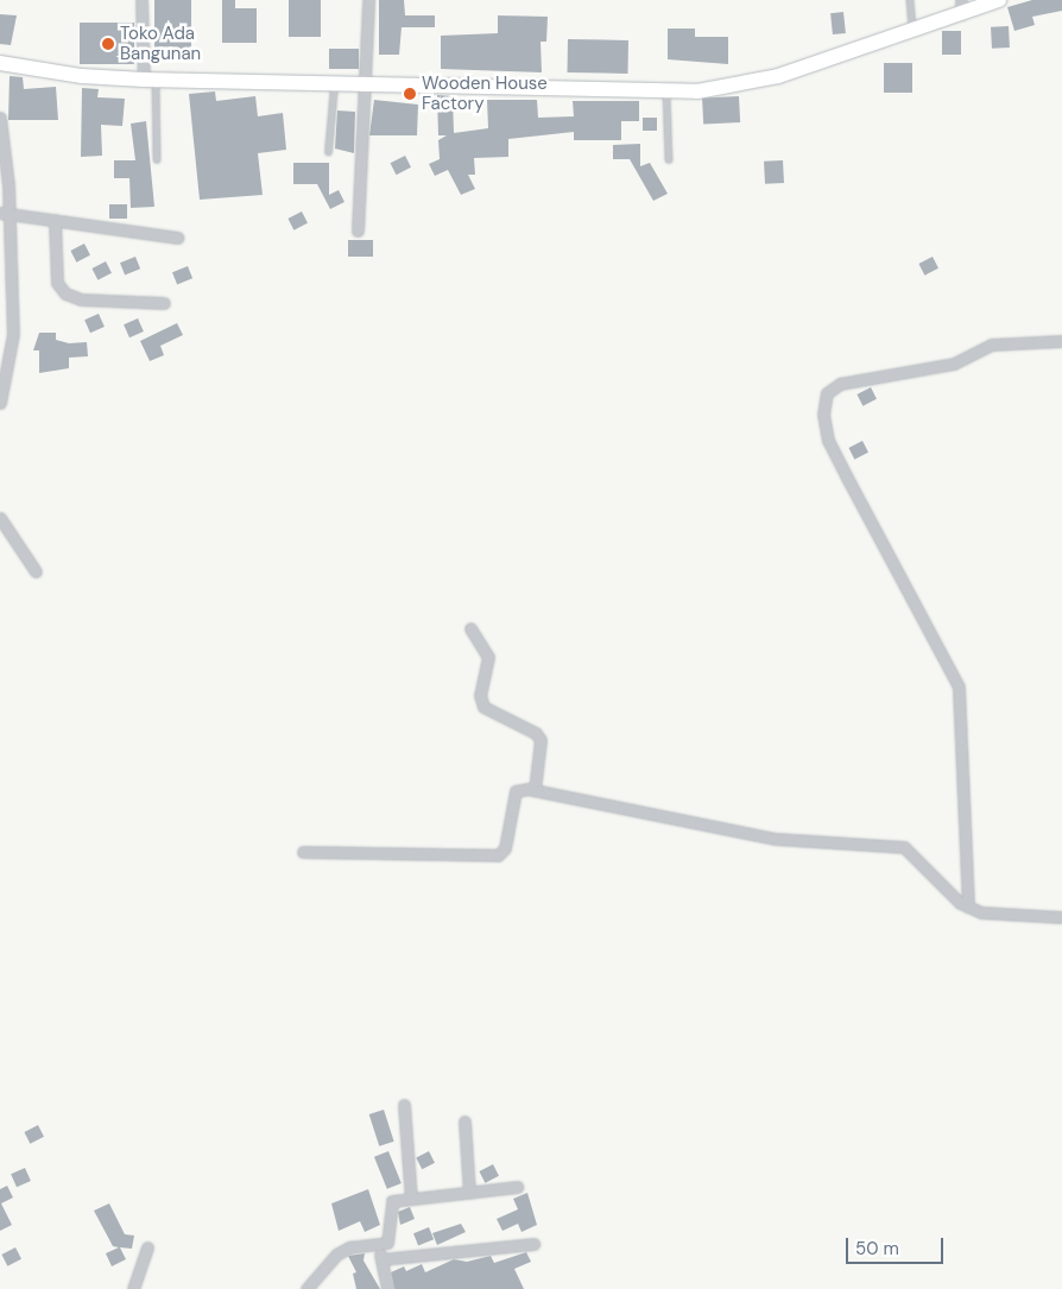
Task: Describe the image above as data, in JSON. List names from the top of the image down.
{
  "places": ["Toko Ada Bangunan", "Wooden House Factory"],
  "scale_bar": "50 m"
}
